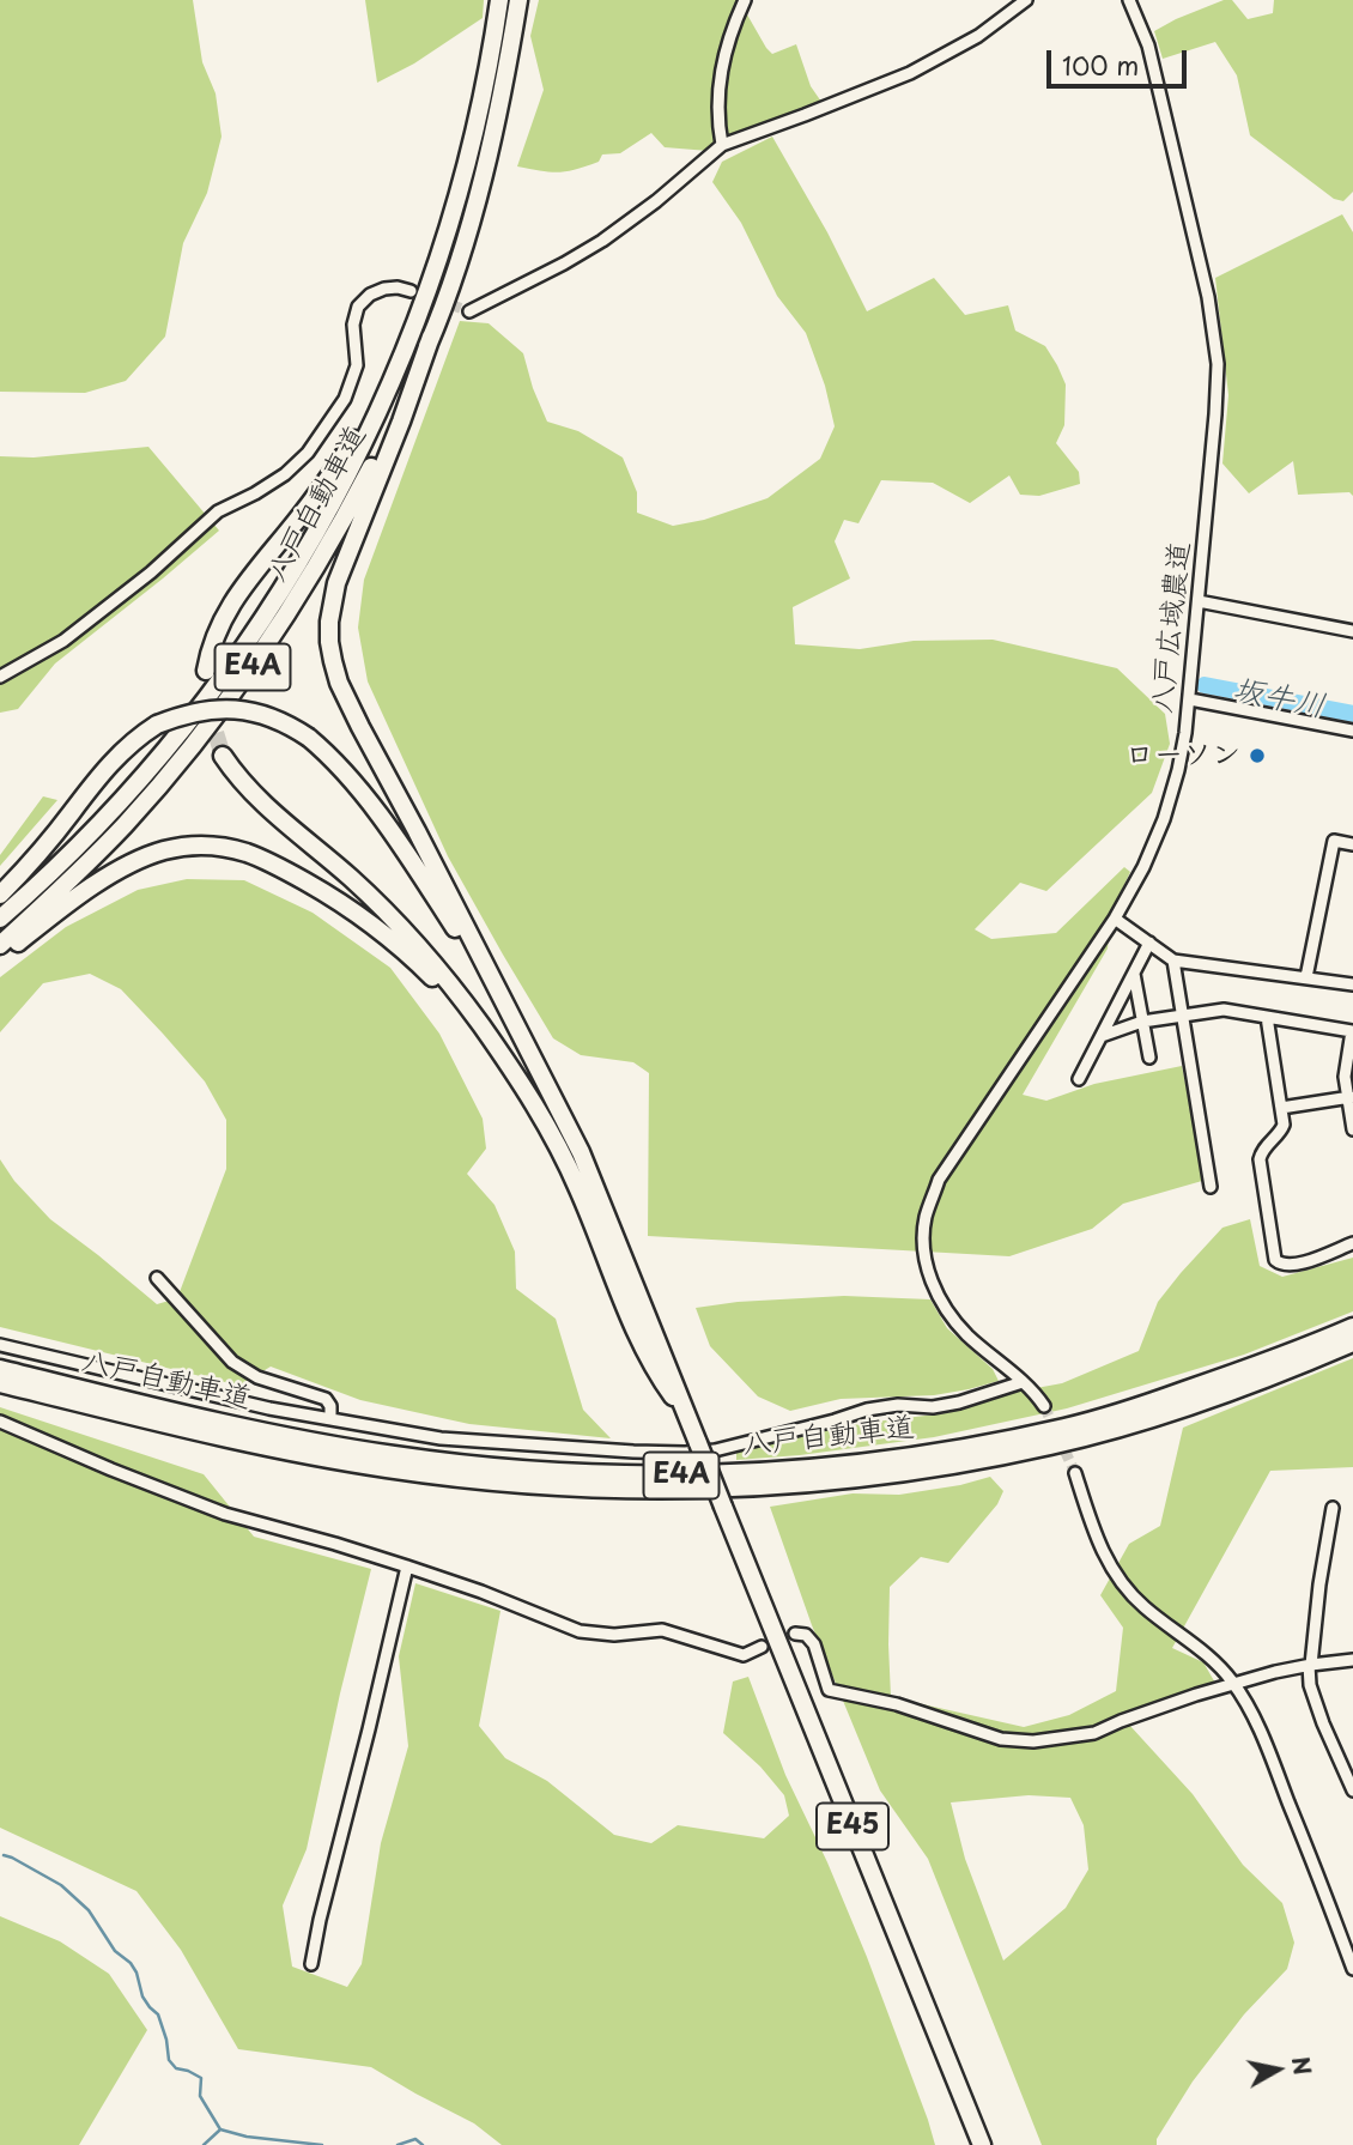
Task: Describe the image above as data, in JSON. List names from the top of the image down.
{
  "streets": {
    "highway": ["八戸自動車道", "E4A", "E45"],
    "street": ["八戸広域農道"]
  },
  "water": ["坂牛川"],
  "places": ["ローソン"],
  "scale_bar": "100 m",
  "north": "right"
}
